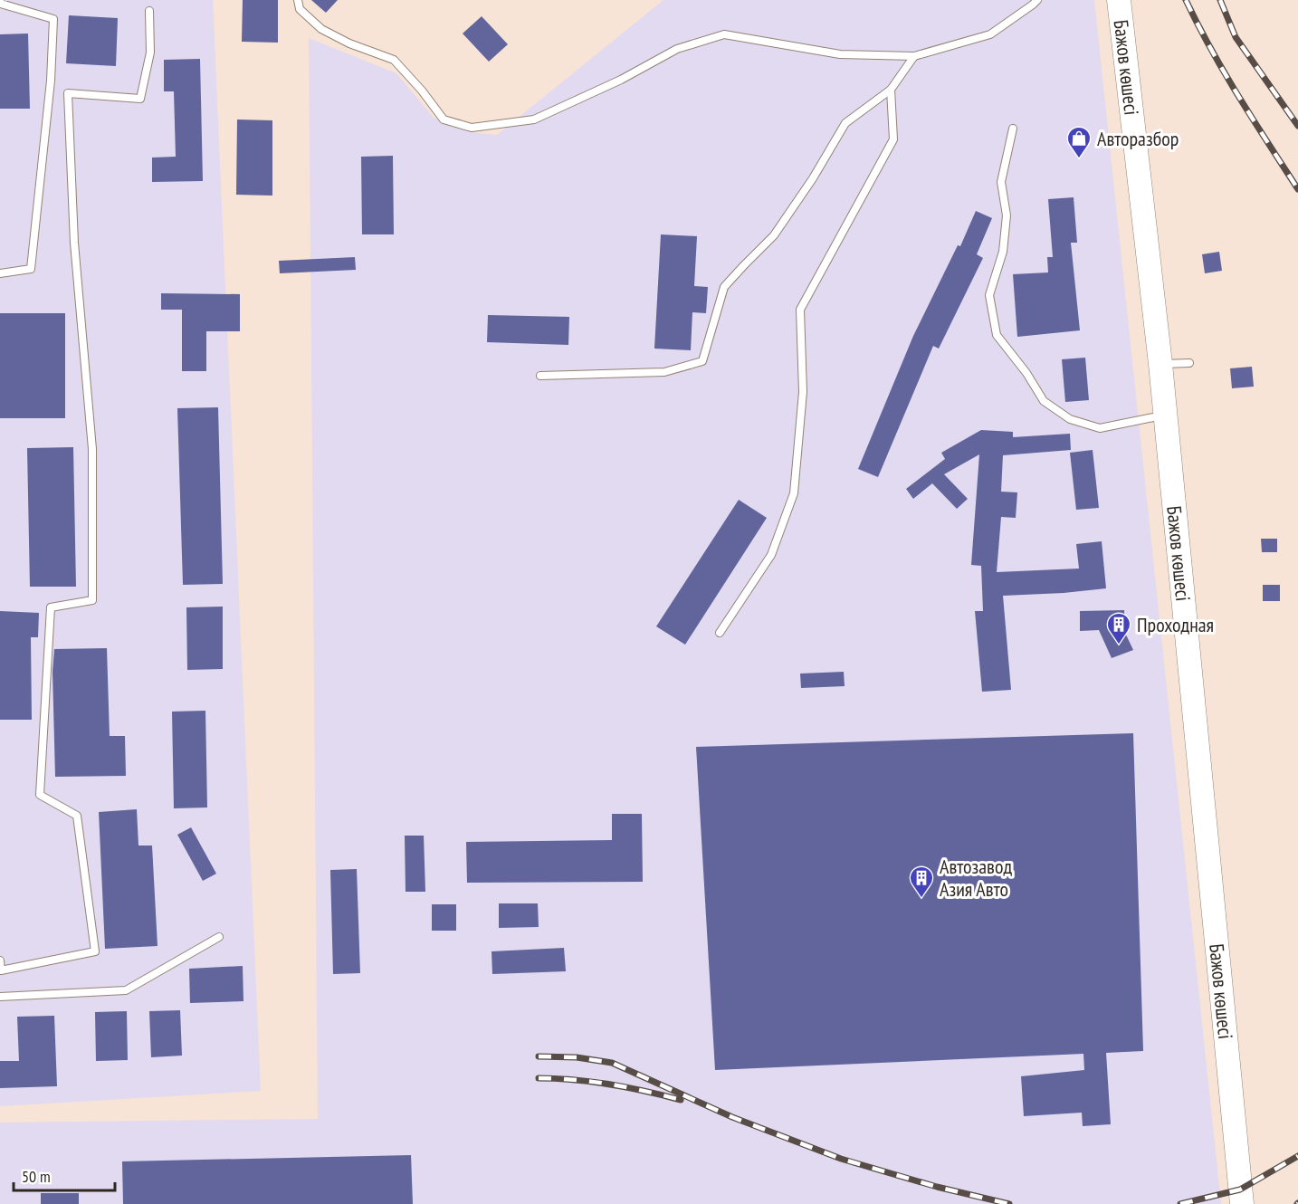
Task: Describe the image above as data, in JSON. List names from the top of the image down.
{
  "streets": {
    "main road": ["Бажов көшесі"]
  },
  "places": {
    "shop": ["Авторазбор"],
    "building": ["Проходная", "Автозавод Азия Авто"]
  },
  "scale_bar": "50 m"
}
